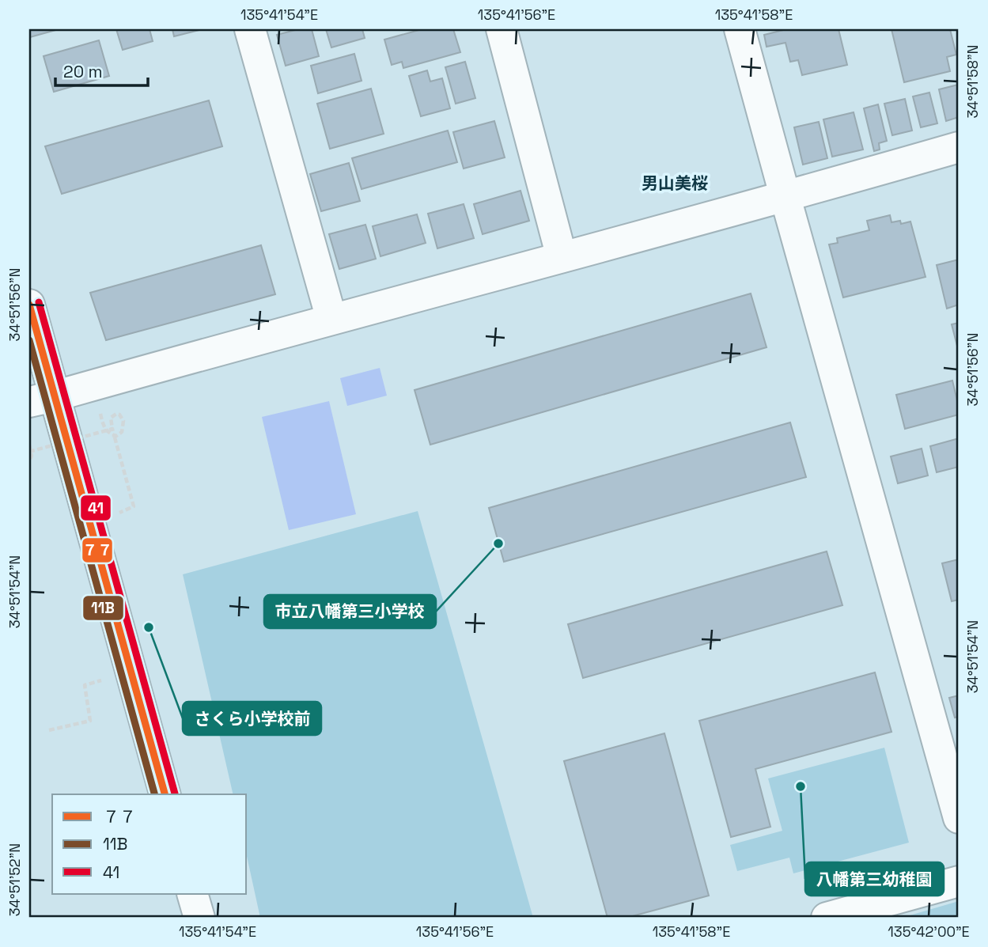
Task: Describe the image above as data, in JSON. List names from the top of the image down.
{
  "districts": ["男山美桜"],
  "places": ["市立八幡第三小学校", "さくら小学校前", "八幡第三幼稚園"],
  "lines": ["transit line 41", "transit line ７７", "transit line 11B"],
  "legend": ["７７", "11B", "41"],
  "scale_bar": "20 m",
  "coordinates": [
    "135°41'54\"E",
    "135°41'56\"E",
    "135°41'58\"E",
    "34°51'58\"N",
    "34°51'56\"N",
    "34°51'54\"N",
    "34°51'52\"N",
    "135°42'00\"E"
  ]
}
